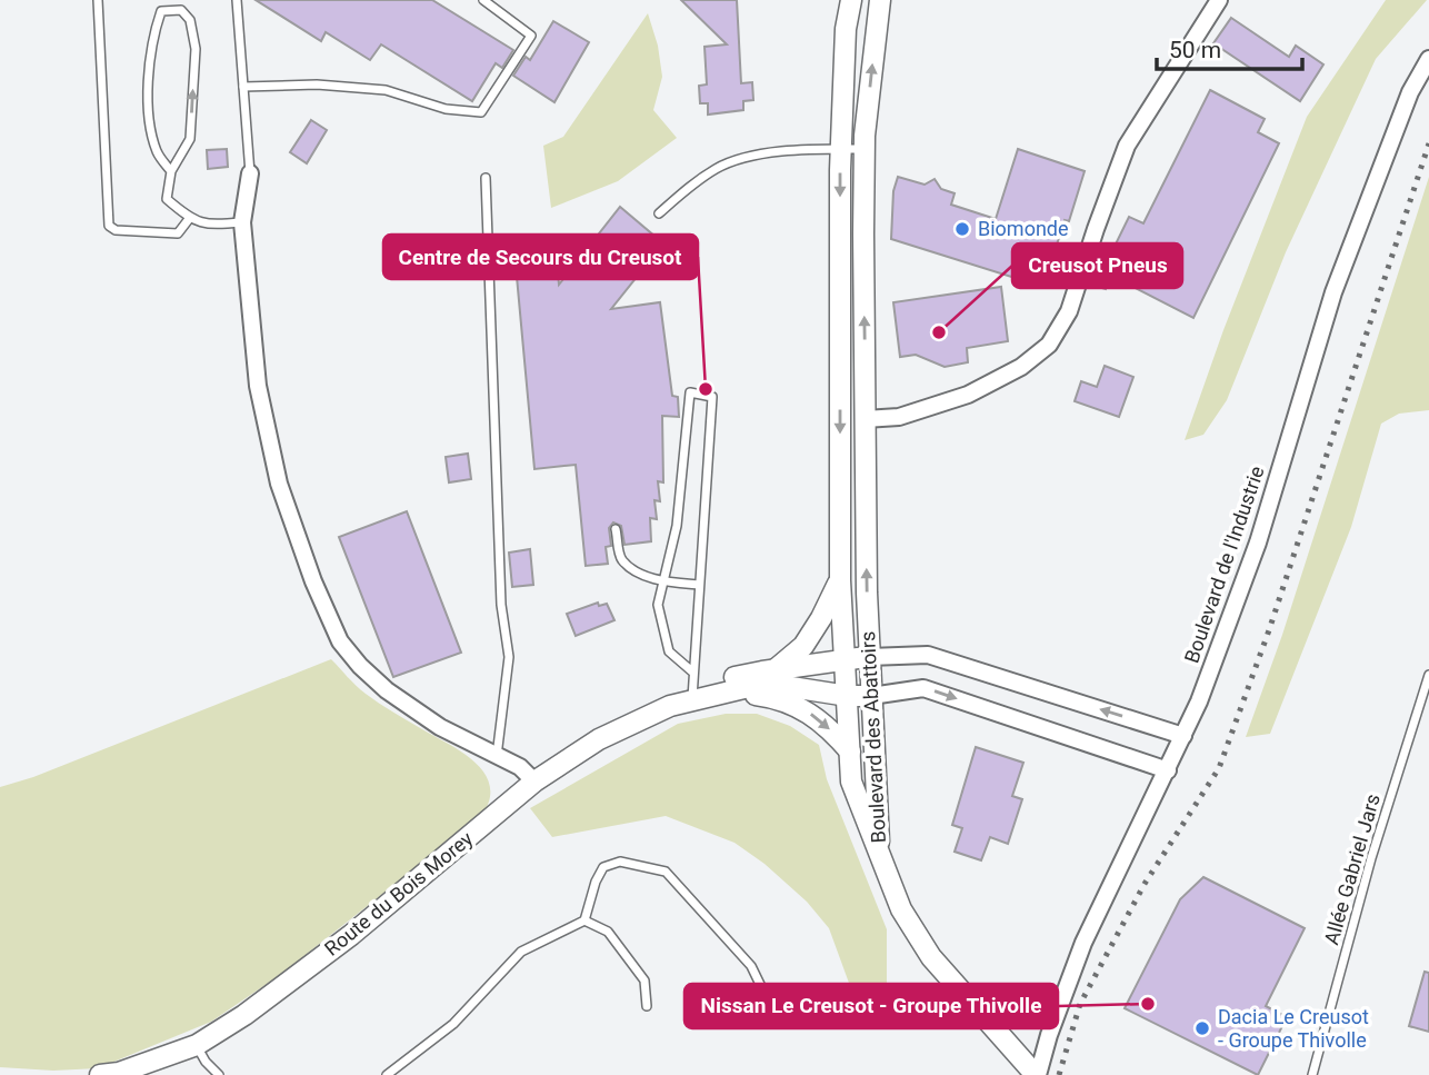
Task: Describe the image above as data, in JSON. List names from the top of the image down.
{
  "streets": {
    "street": ["Boulevard de l'Industrie", "Boulevard des Abattoirs", "Route du Bois Morey"],
    "lane": ["Allée Gabriel Jars"]
  },
  "crossings": [
    ["Boulevard des Abattoirs", "Route du Bois Morey"]
  ],
  "places": [
    "Biomonde",
    "Creusot Pneus",
    "Centre de Secours du Creusot",
    "Nissan Le Creusot - Groupe Thivolle",
    "Dacia Le Creusot - Groupe Thivolle"
  ],
  "scale_bar": "50 m"
}
